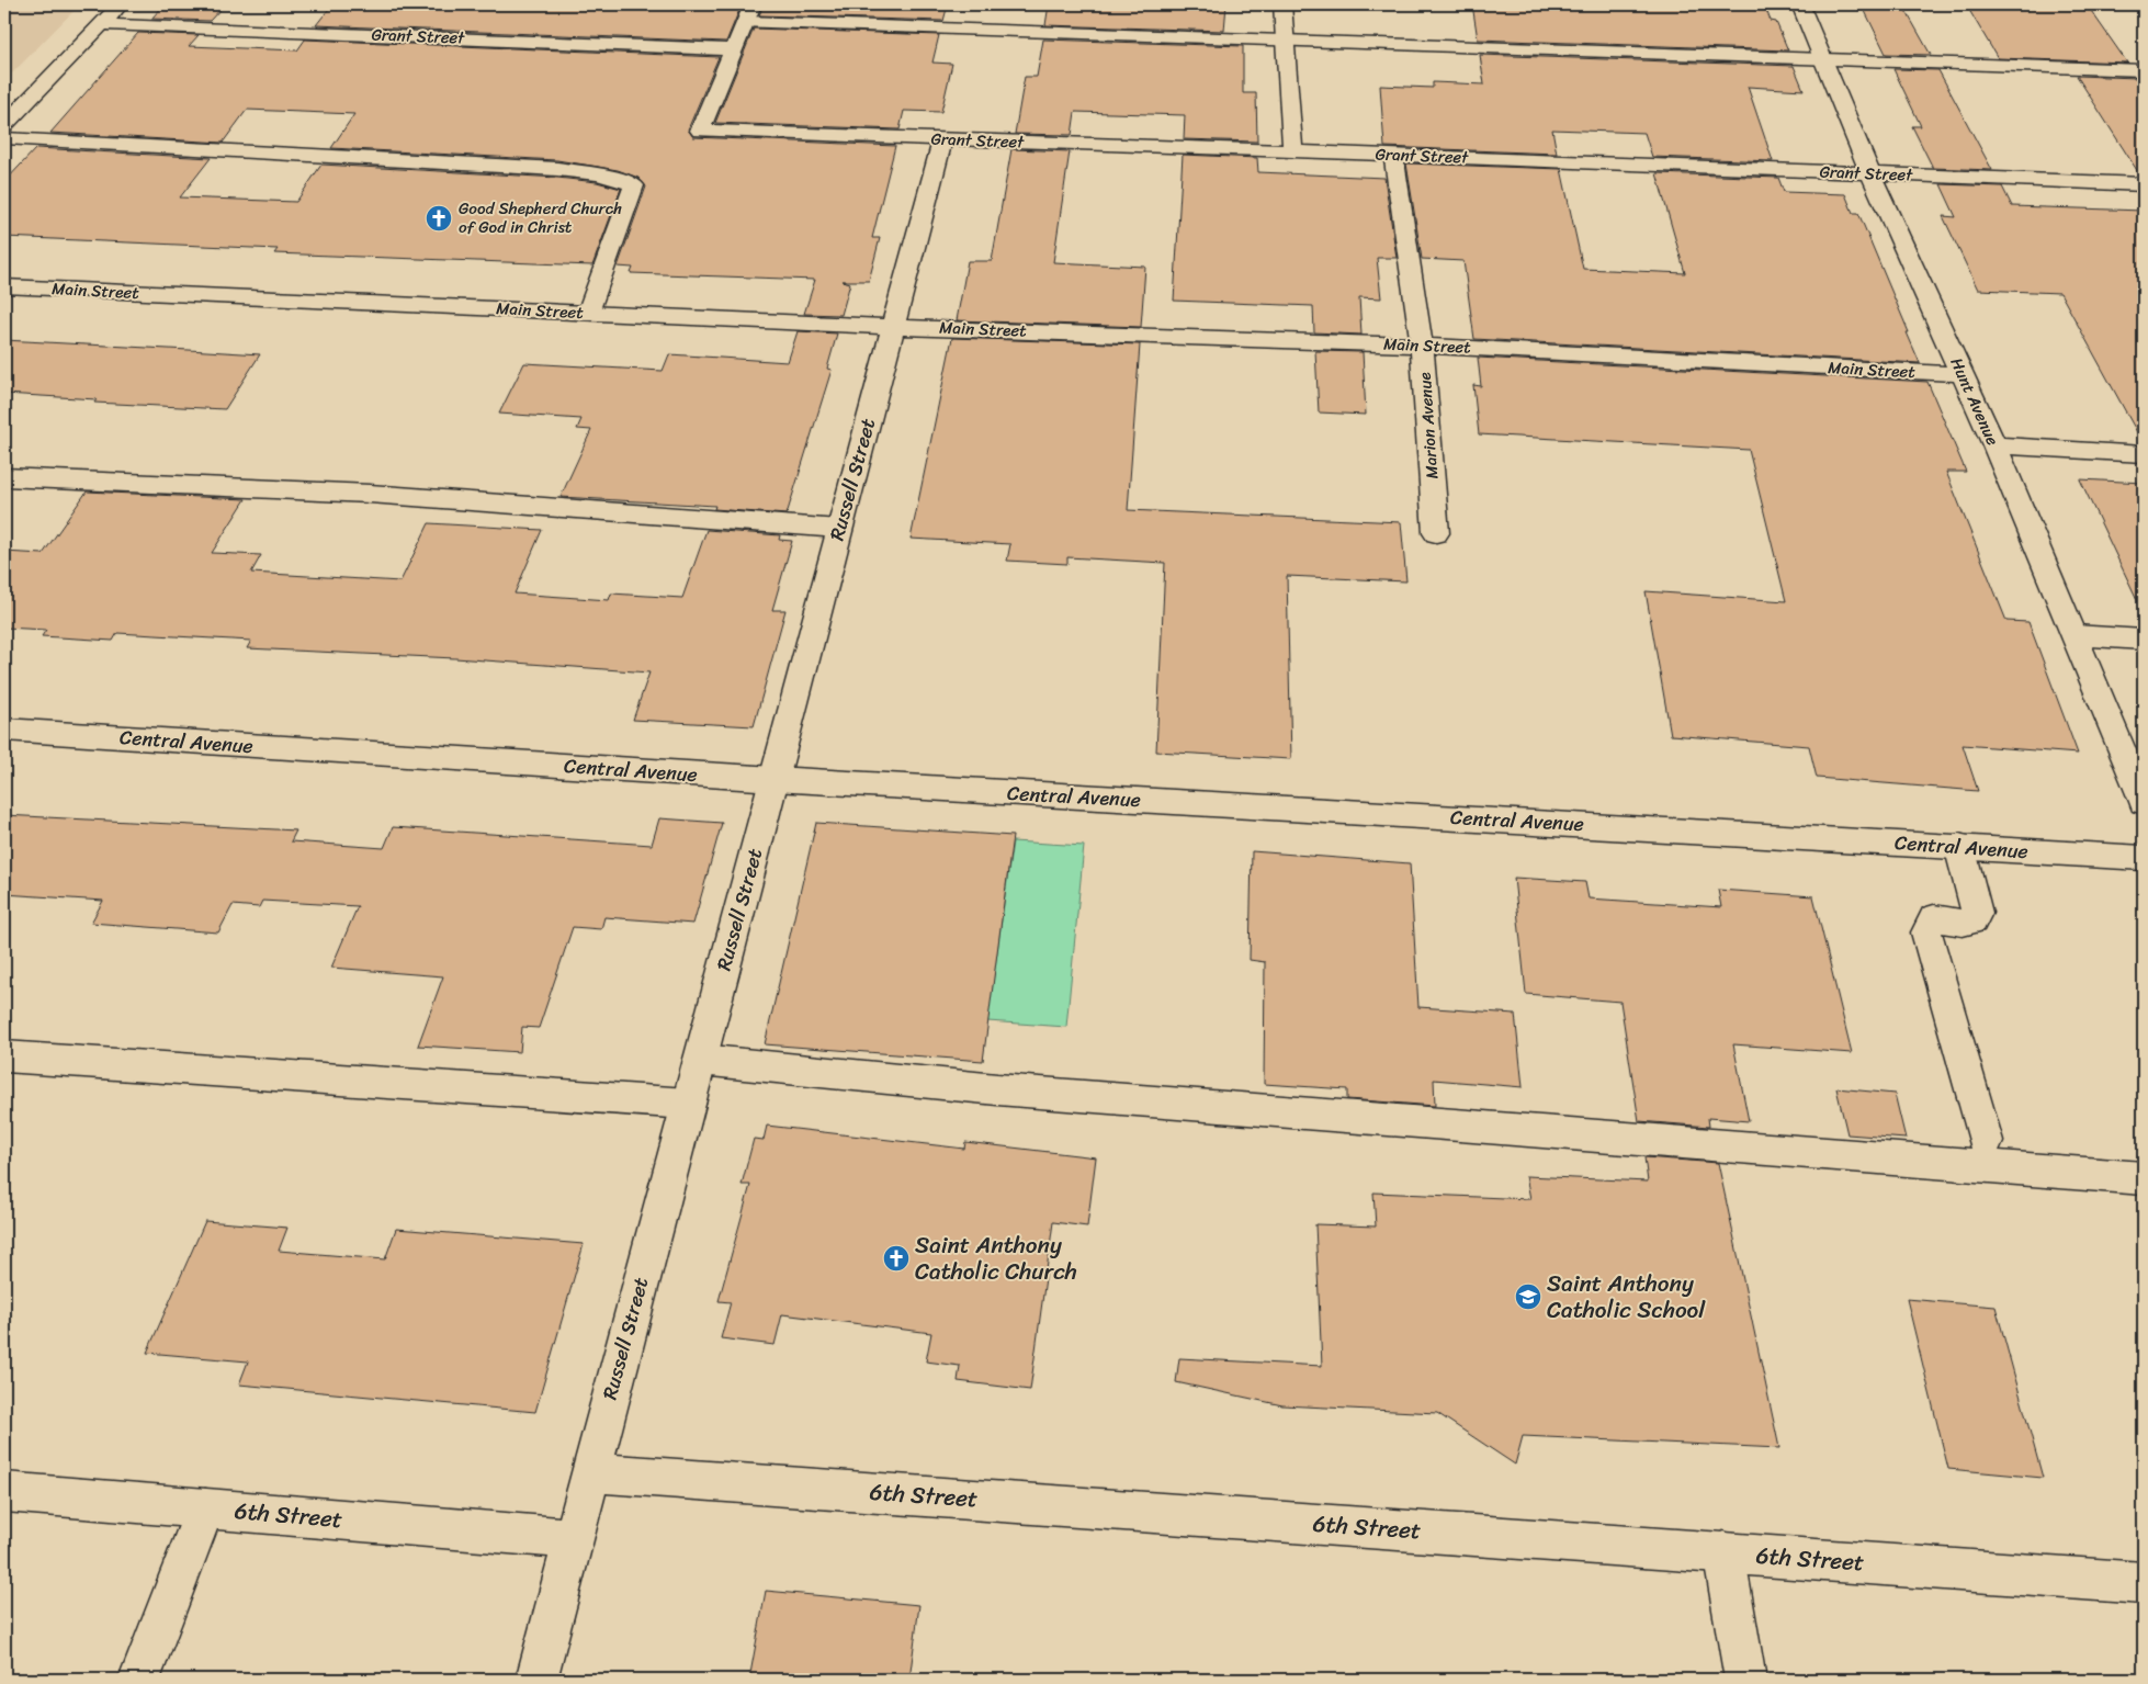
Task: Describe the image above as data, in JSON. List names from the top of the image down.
{
  "streets": {
    "street": [
      "Grant Street",
      "Main Street",
      "Hunt Avenue",
      "Marion Avenue",
      "Russell Street",
      "Central Avenue",
      "6th Street"
    ]
  },
  "crossings": [
    ["Grant Street", "Hunt Avenue"],
    ["Grant Street", "Marion Avenue"],
    ["Grant Street", "Russell Street"],
    ["Main Street", "Hunt Avenue"],
    ["Main Street", "Marion Avenue"],
    ["Main Street", "Russell Street"],
    ["Russell Street", "Central Avenue"],
    ["Russell Street", "6th Street"]
  ],
  "places": {
    "church": ["Good Shepherd Church of God in Christ", "Saint Anthony Catholic Church"],
    "school or university": ["Saint Anthony Catholic School"]
  }
}
